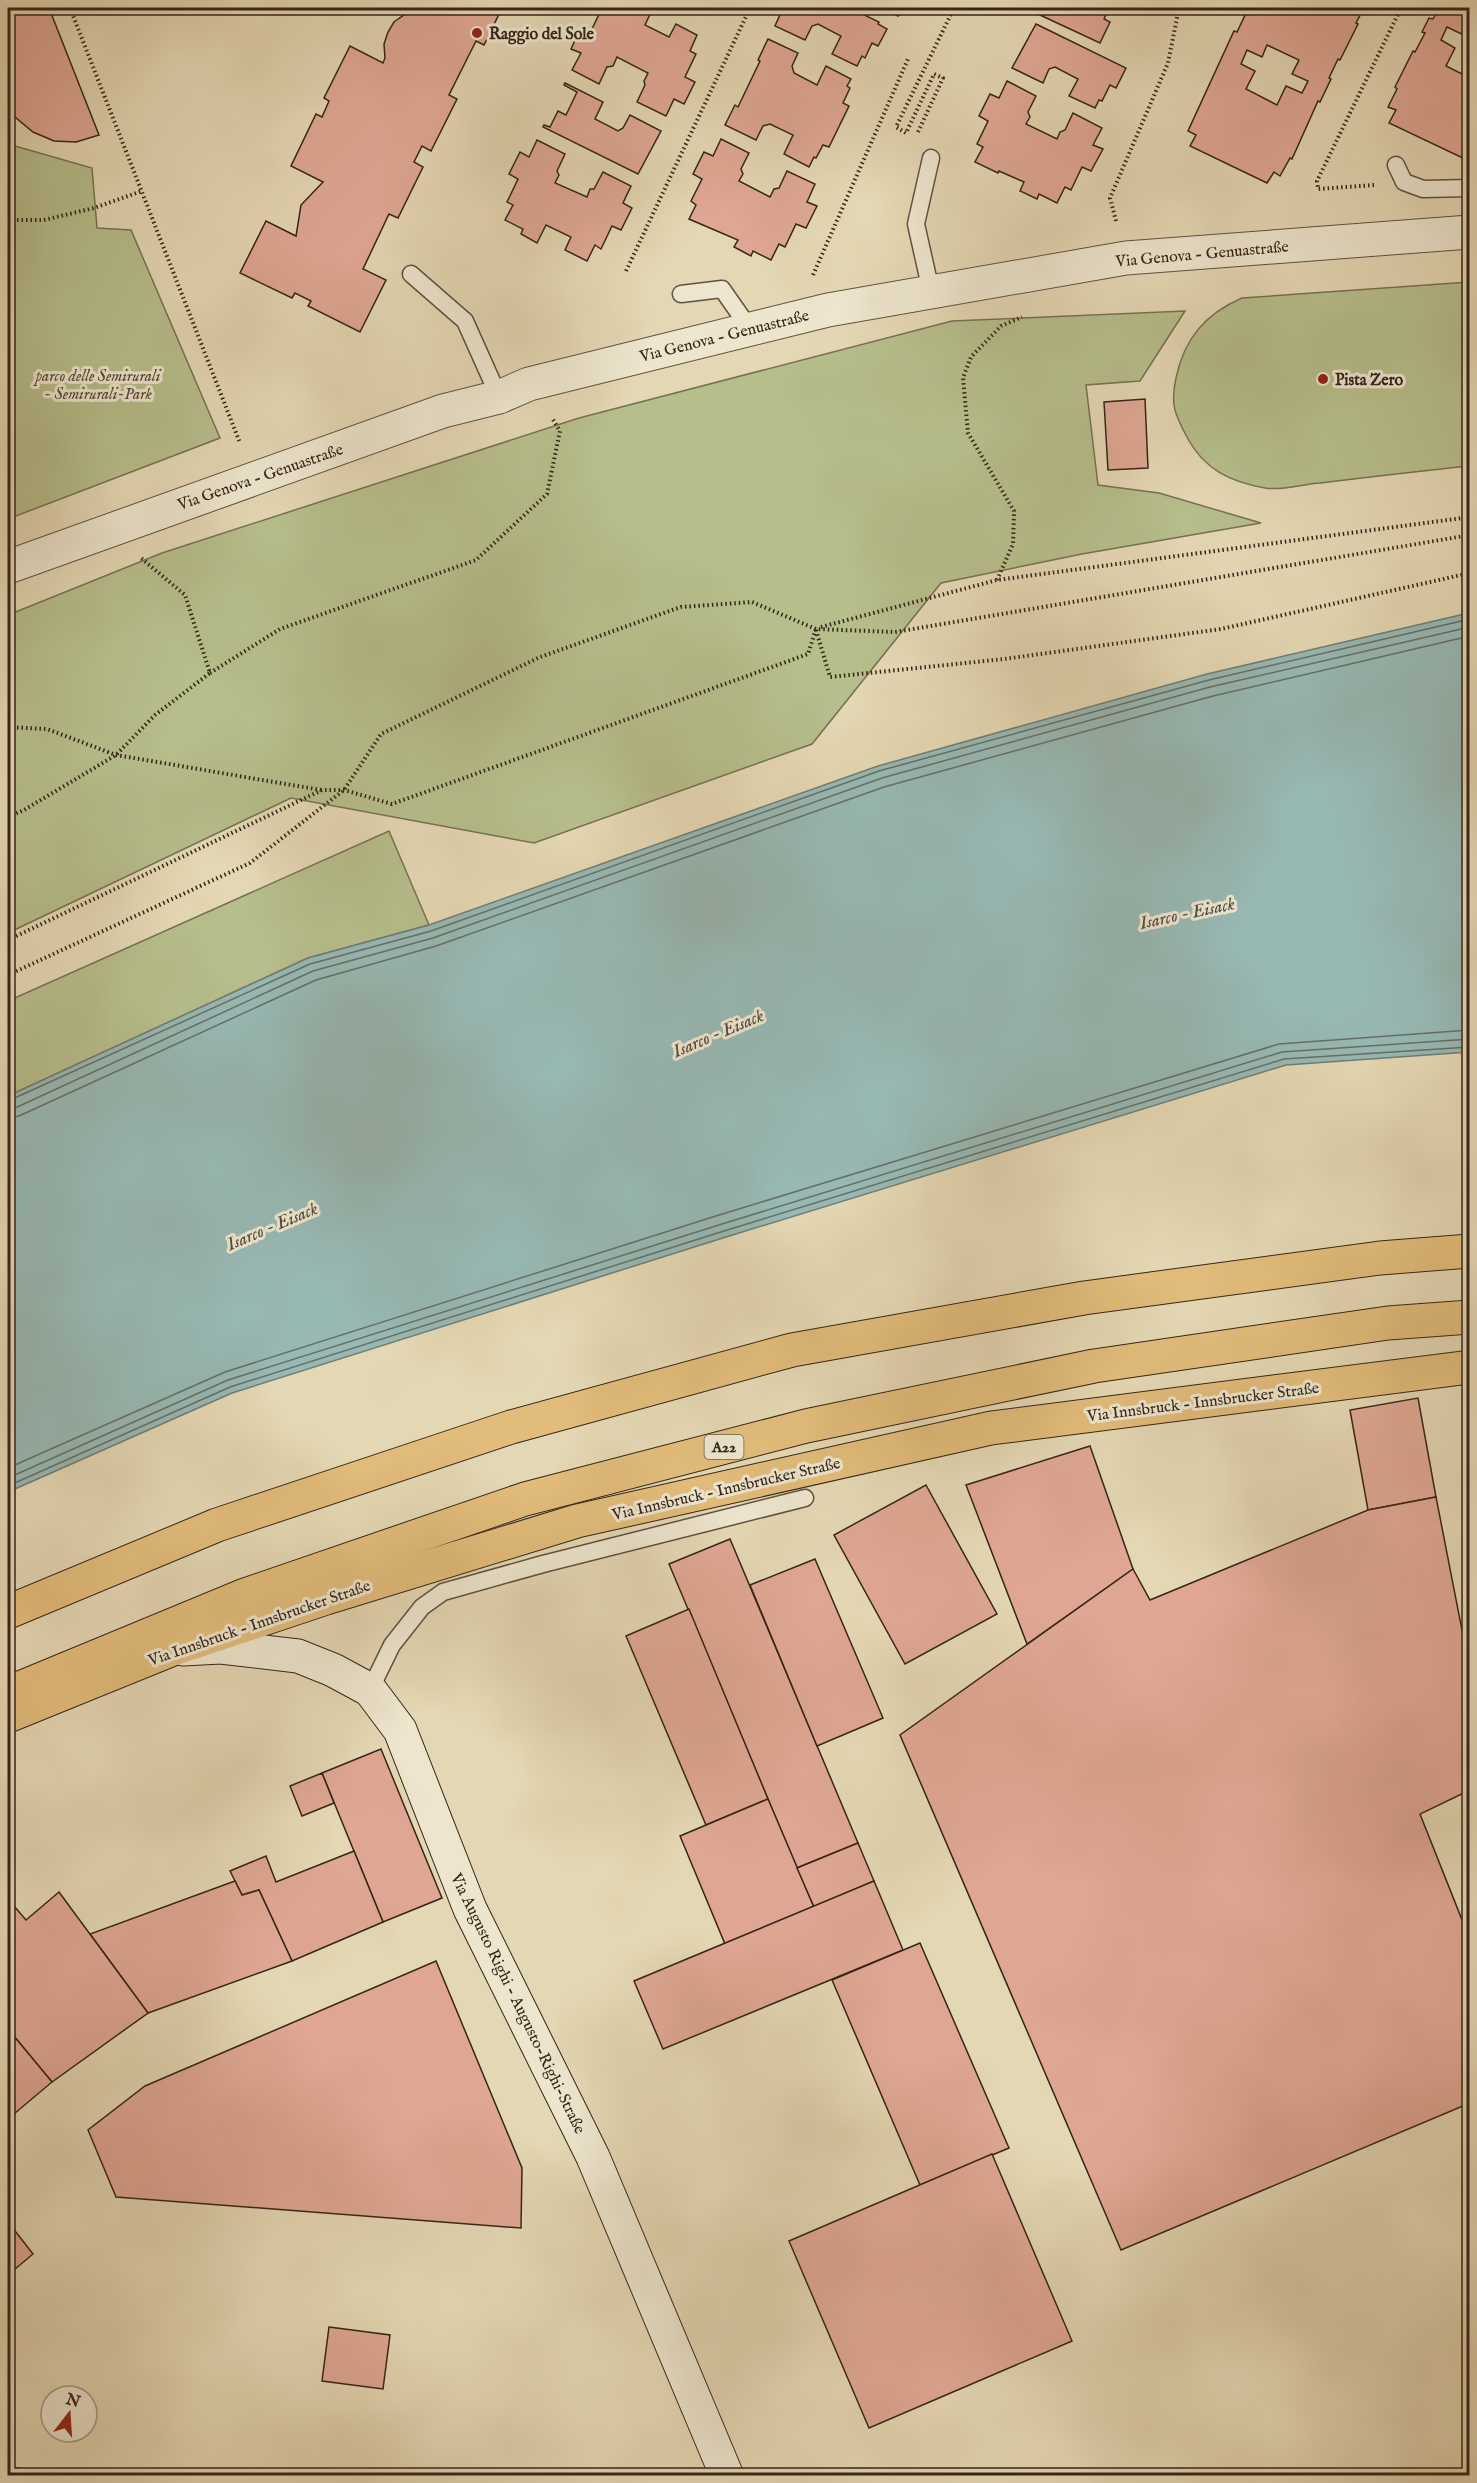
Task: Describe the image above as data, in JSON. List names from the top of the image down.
{
  "streets": {
    "main road": ["Via Innsbruck - Innsbrucker Straße", "A22"],
    "street": ["Via Genova - Genuastraße", "Via Augusto Righi - Augusto-Righi-Straße"]
  },
  "crossings": [
    ["Via Innsbruck - Innsbrucker Straße", "Via Augusto Righi - Augusto-Righi-Straße"]
  ],
  "water": ["Isarco - Eisack"],
  "parks": ["parco delle Semirurali - Semirurali-Park"],
  "places": ["Raggio del Sole", "Pista Zero"],
  "north": "top"
}
